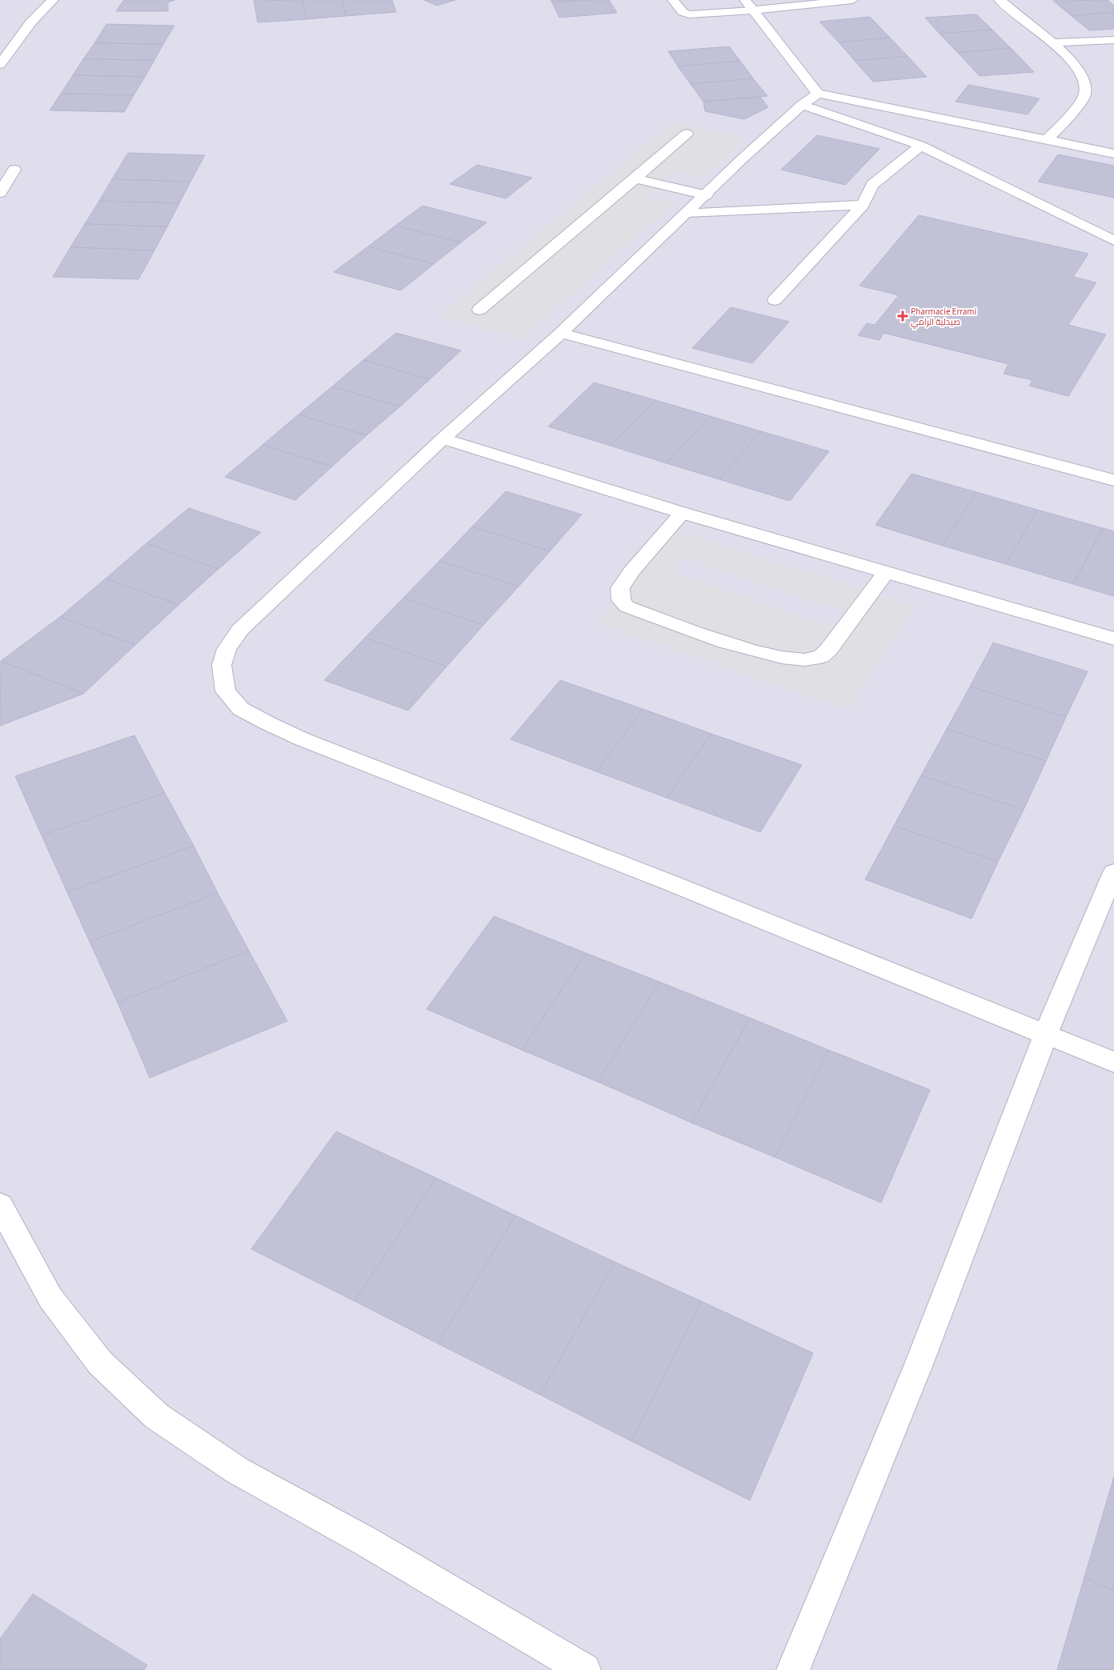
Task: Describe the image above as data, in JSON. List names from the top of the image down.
{
  "places": {
    "health": ["Pharmacie Errami صيدلية الرامي"]
  }
}
